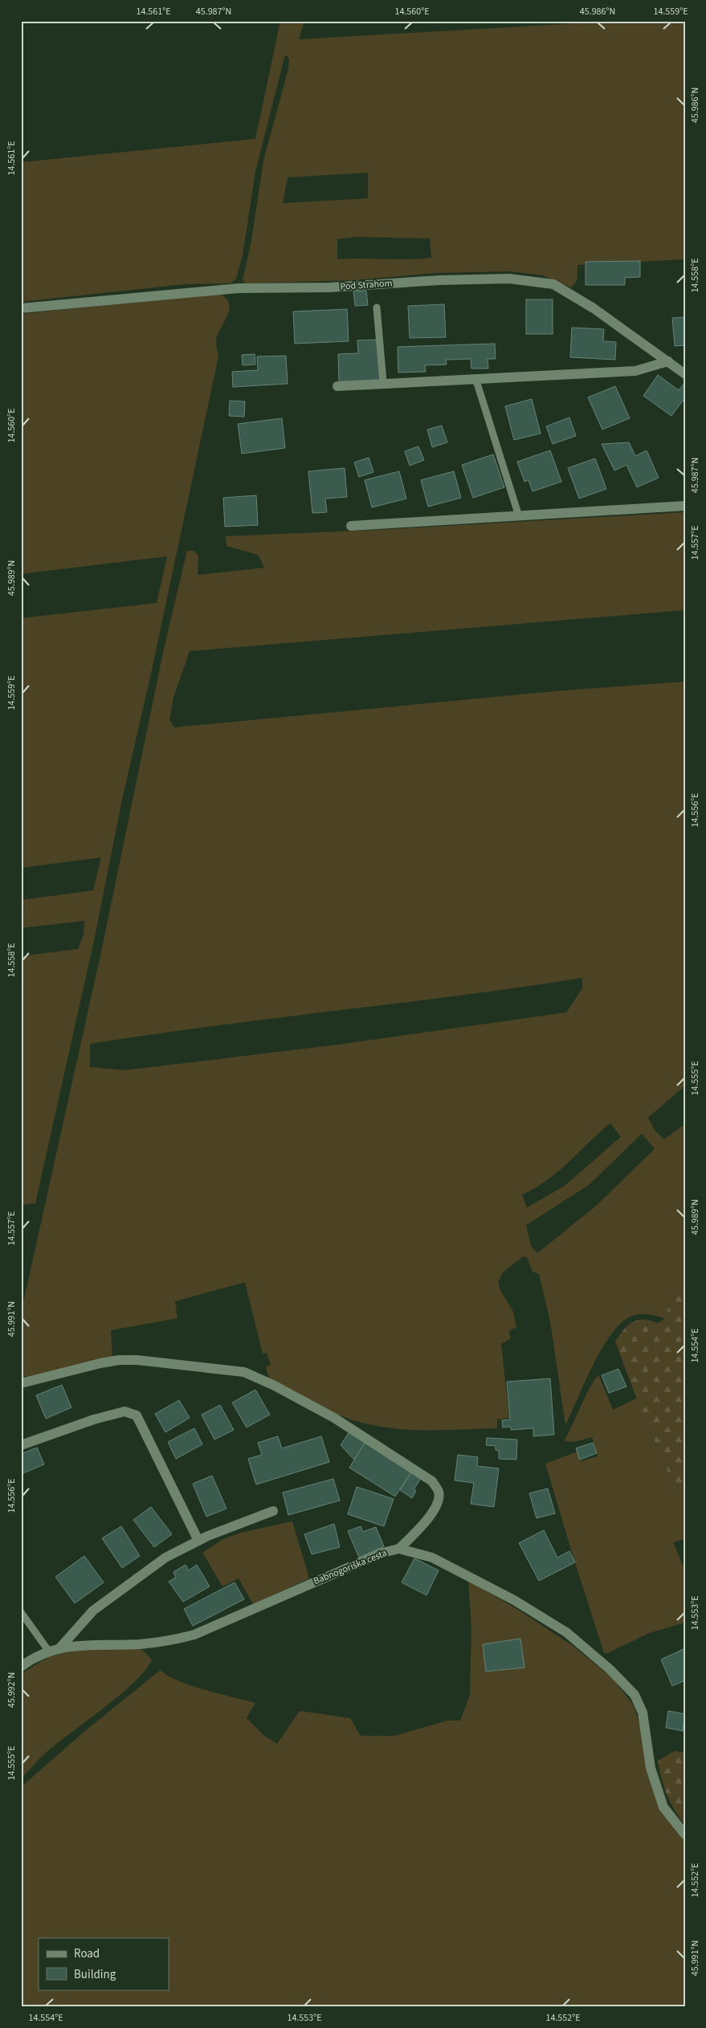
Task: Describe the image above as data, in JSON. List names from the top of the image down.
{
  "streets": {
    "street": ["Pod Strahom", "Babnogoriška cesta"]
  },
  "legend": ["Road", "Building"],
  "coordinates": [
    "14.561°E",
    "45.987°N",
    "14.560°E",
    "45.986°N",
    "14.559°E",
    "14.558°E",
    "14.557°E",
    "45.989°N",
    "14.556°E",
    "14.555°E",
    "45.991°N",
    "14.554°E",
    "14.553°E",
    "45.992°N",
    "14.552°E"
  ]
}
